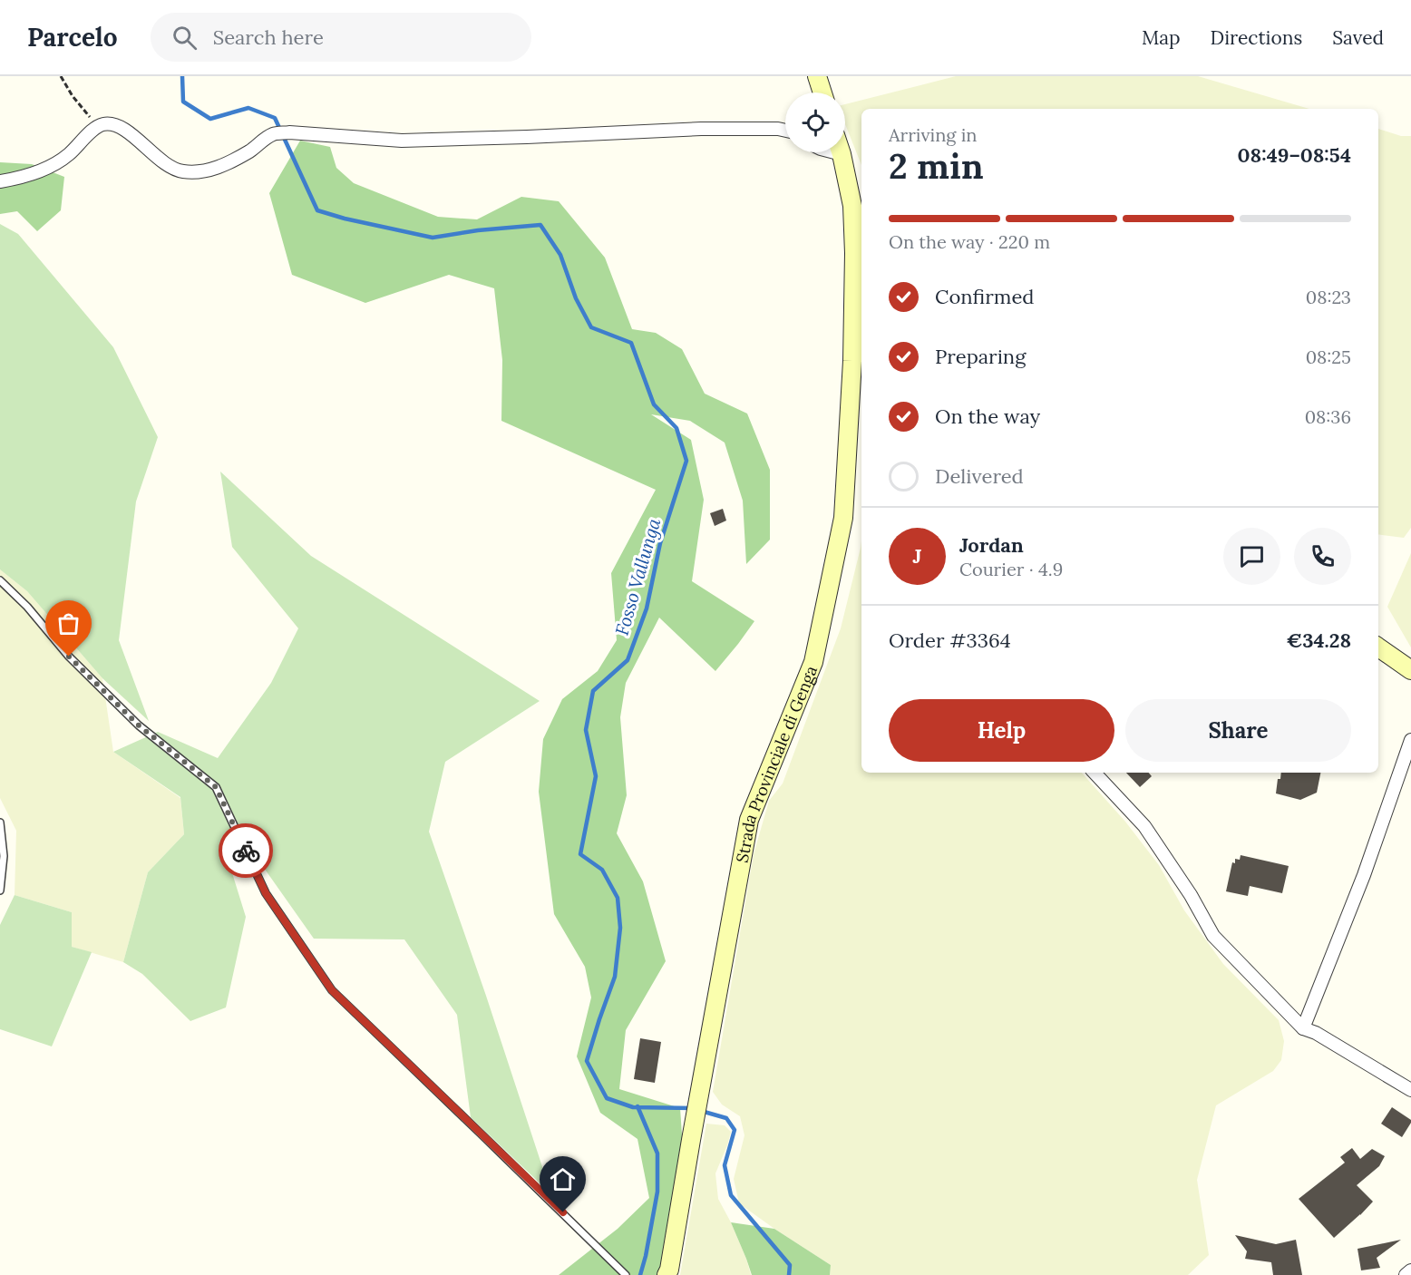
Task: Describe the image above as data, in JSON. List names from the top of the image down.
{
  "streets": {
    "main road": ["Strada Provinciale di Genga"]
  },
  "water": ["Fosso Vallunga"],
  "page": {
    "header": "Parcelo",
    "search": "Search here",
    "nav": ["Map", "Directions", "Saved"],
    "heading": ["2 min", "Arriving in", "08:49–08:54"],
    "panel": [
      "Jordan",
      "Courier · 4.9",
      "Order #3364",
      "€34.28"
    ],
    "bar": "On the way · 220 m",
    "list": [
      ["Confirmed", "08:23"],
      ["Preparing", "08:25"],
      ["On the way", "08:36"],
      "Delivered"
    ],
    "round": "J",
    "buttons": ["Help", "Share"]
  }
}
